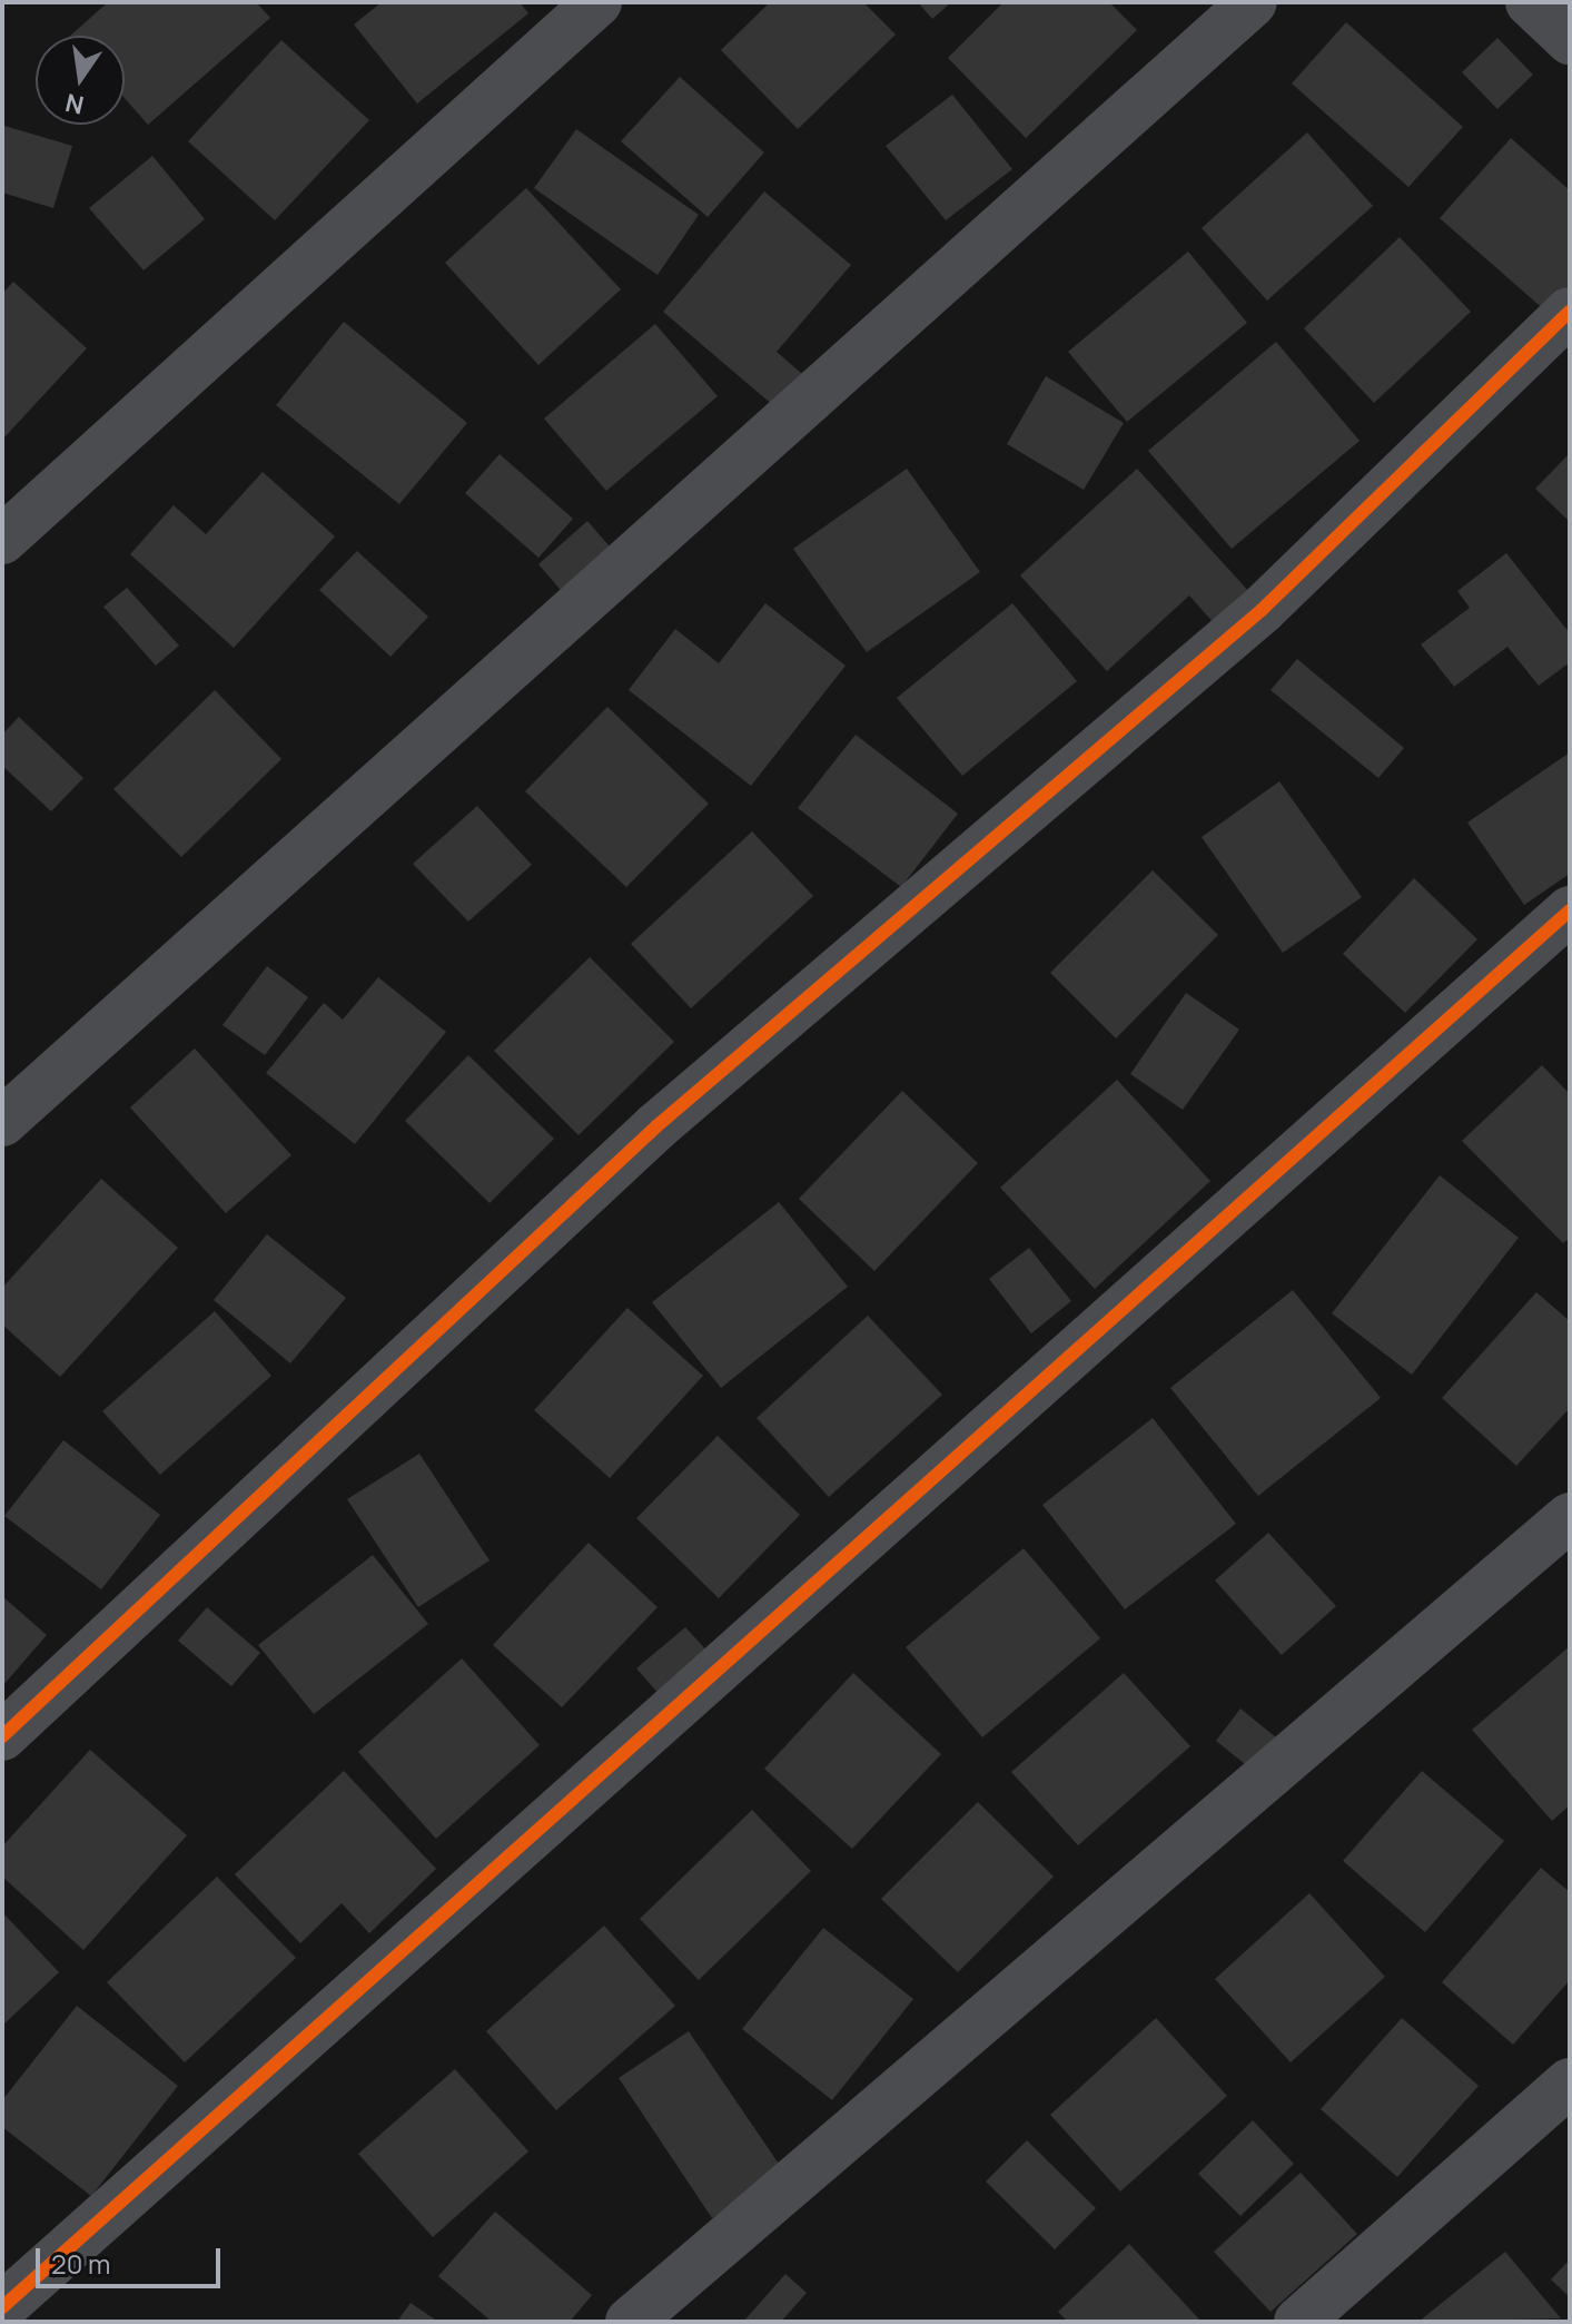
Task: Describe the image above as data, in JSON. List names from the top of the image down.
{
  "scale_bar": "20 m",
  "north": "bottom"
}
